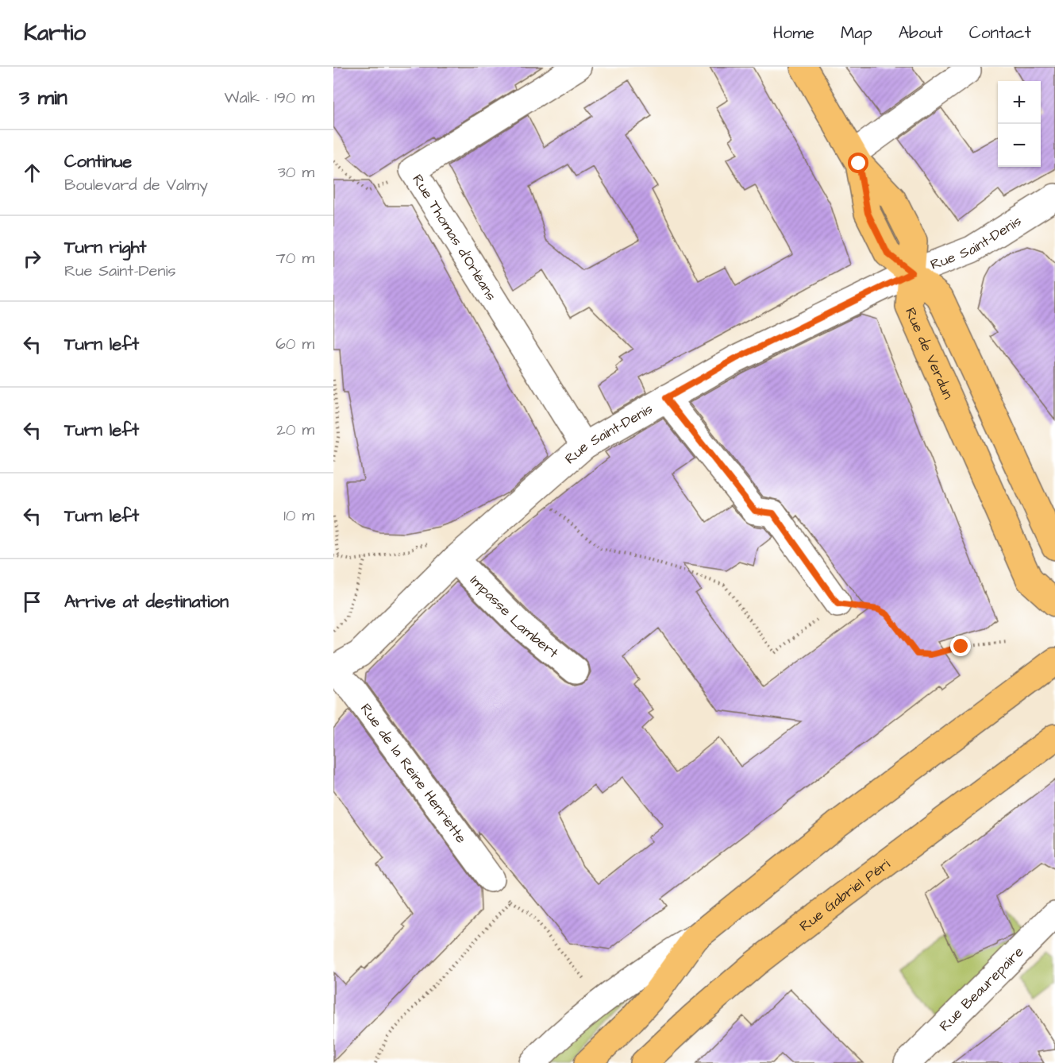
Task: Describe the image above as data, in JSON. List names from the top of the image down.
{
  "streets": {
    "main road": ["Rue de Verdun", "Rue Gabriel Péri"],
    "street": [
      "Rue Thomas d'Orléans",
      "Rue Saint-Denis",
      "Impasse Lambert",
      "Rue de la Reine Henriette",
      "Rue Beaurepaire"
    ]
  },
  "crossings": [
    ["Rue Thomas d'Orléans", "Rue Saint-Denis"],
    ["Rue Saint-Denis", "Rue de Verdun"],
    ["Rue Saint-Denis", "Impasse Lambert"],
    ["Rue Saint-Denis", "Rue de la Reine Henriette"]
  ],
  "page": {
    "header": "Kartio",
    "nav": [
      "Home",
      "Map",
      "About",
      "Contact"
    ],
    "heading": ["3 min", "Walk · 190 m"],
    "map_buttons": ["+", "−"],
    "list": [
      ["Continue", "Boulevard de Valmy", "30 m"],
      ["Turn right", "Rue Saint-Denis", "70 m"],
      ["Turn left", "60 m"],
      ["Turn left", "20 m"],
      ["Turn left", "10 m"],
      "Arrive at destination"
    ]
  }
}
